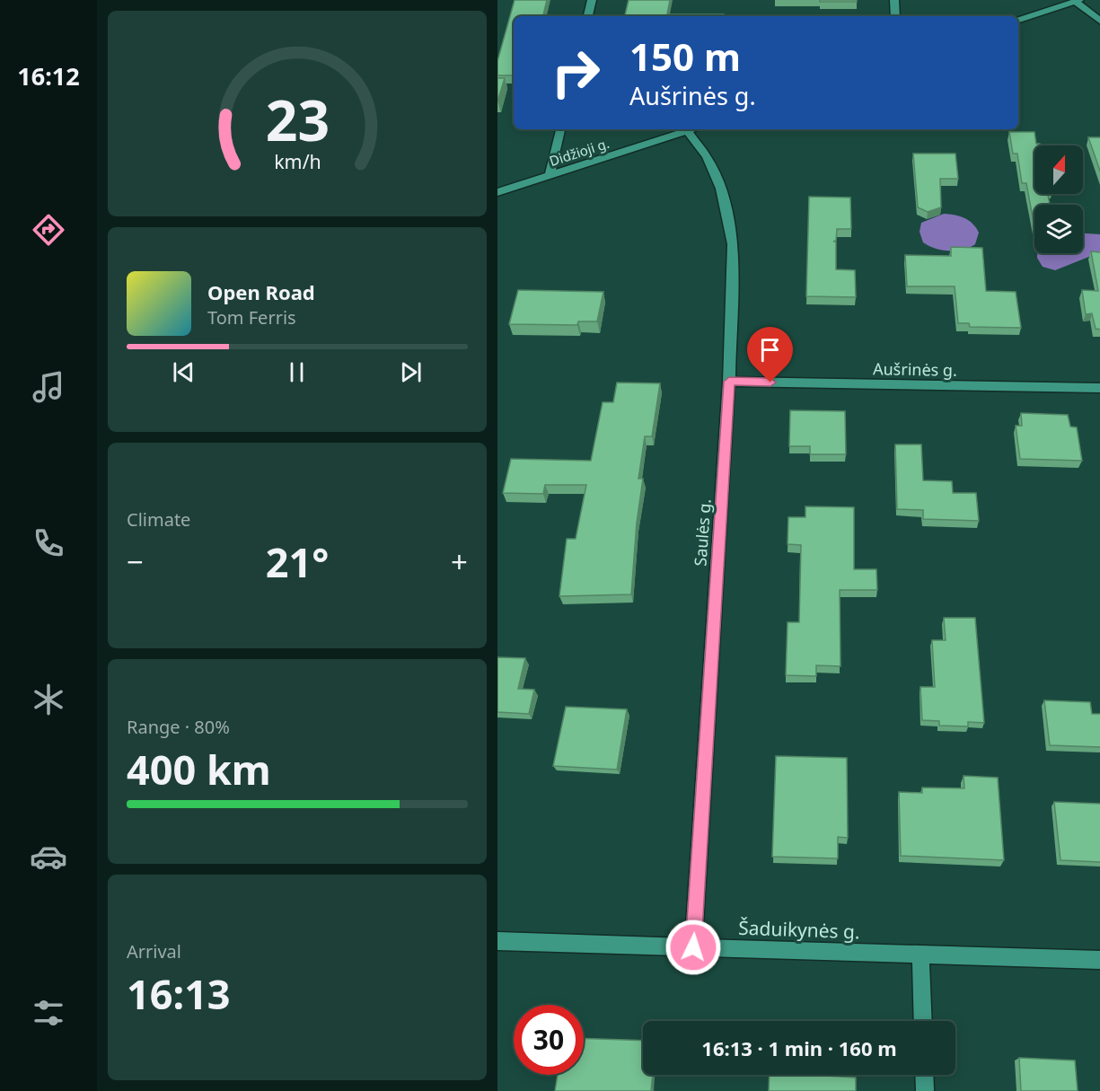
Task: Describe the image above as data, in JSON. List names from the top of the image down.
{
  "streets": {
    "street": [
      "Didžioji g.",
      "Aušrinės g.",
      "Saulės g.",
      "Šaduikynės g."
    ]
  },
  "crossings": [
    ["Didžioji g.", "Saulės g."],
    ["Aušrinės g.", "Saulės g."],
    ["Saulės g.", "Šaduikynės g."]
  ],
  "north": "top",
  "page": {
    "tabs": "16:12",
    "turn": ["150 m", "Aušrinės g."],
    "song": ["Open Road", "Tom Ferris"],
    "tile": [
      "Climate",
      ["Range · 80%", "400 km"],
      ["Arrival", "16:13"]
    ],
    "heat": ["−", "21°", "+"],
    "limit": "30",
    "trip": "16:13 · 1 min · 160 m",
    "gauge": ["23", "km/h"]
  }
}
